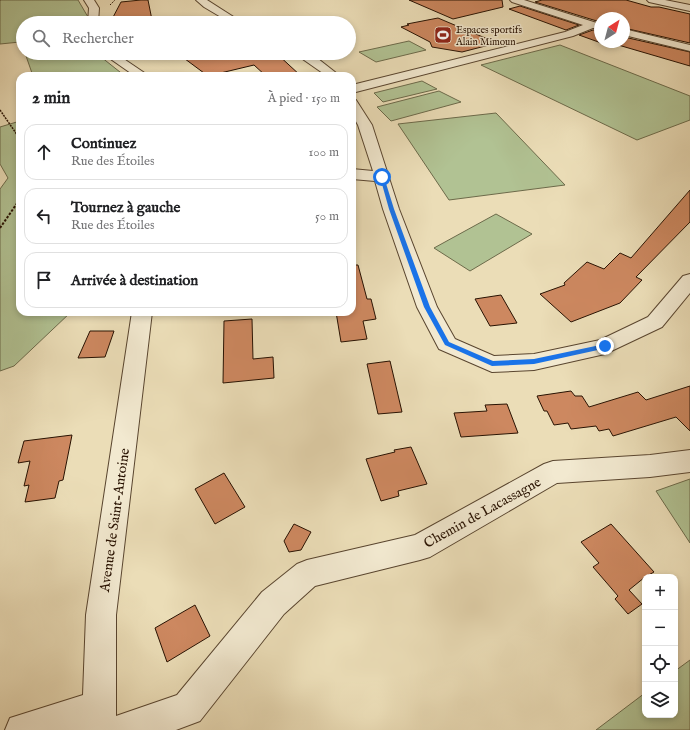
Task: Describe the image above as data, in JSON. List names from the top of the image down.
{
  "streets": {
    "street": ["Chemin de Lacassagne", "Avenue de Saint-Antoine"]
  },
  "places": {
    "sports": ["Espaces sportifs Alain Mimoun"]
  },
  "north": "top right",
  "page": {
    "search": "Rechercher",
    "heading": ["2 min", "À pied · 150 m"],
    "list": [
      ["Continuez", "Rue des Étoiles", "100 m"],
      ["Tournez à gauche", "Rue des Étoiles", "50 m"],
      "Arrivée à destination"
    ],
    "map_buttons": ["+", "−"]
  }
}
